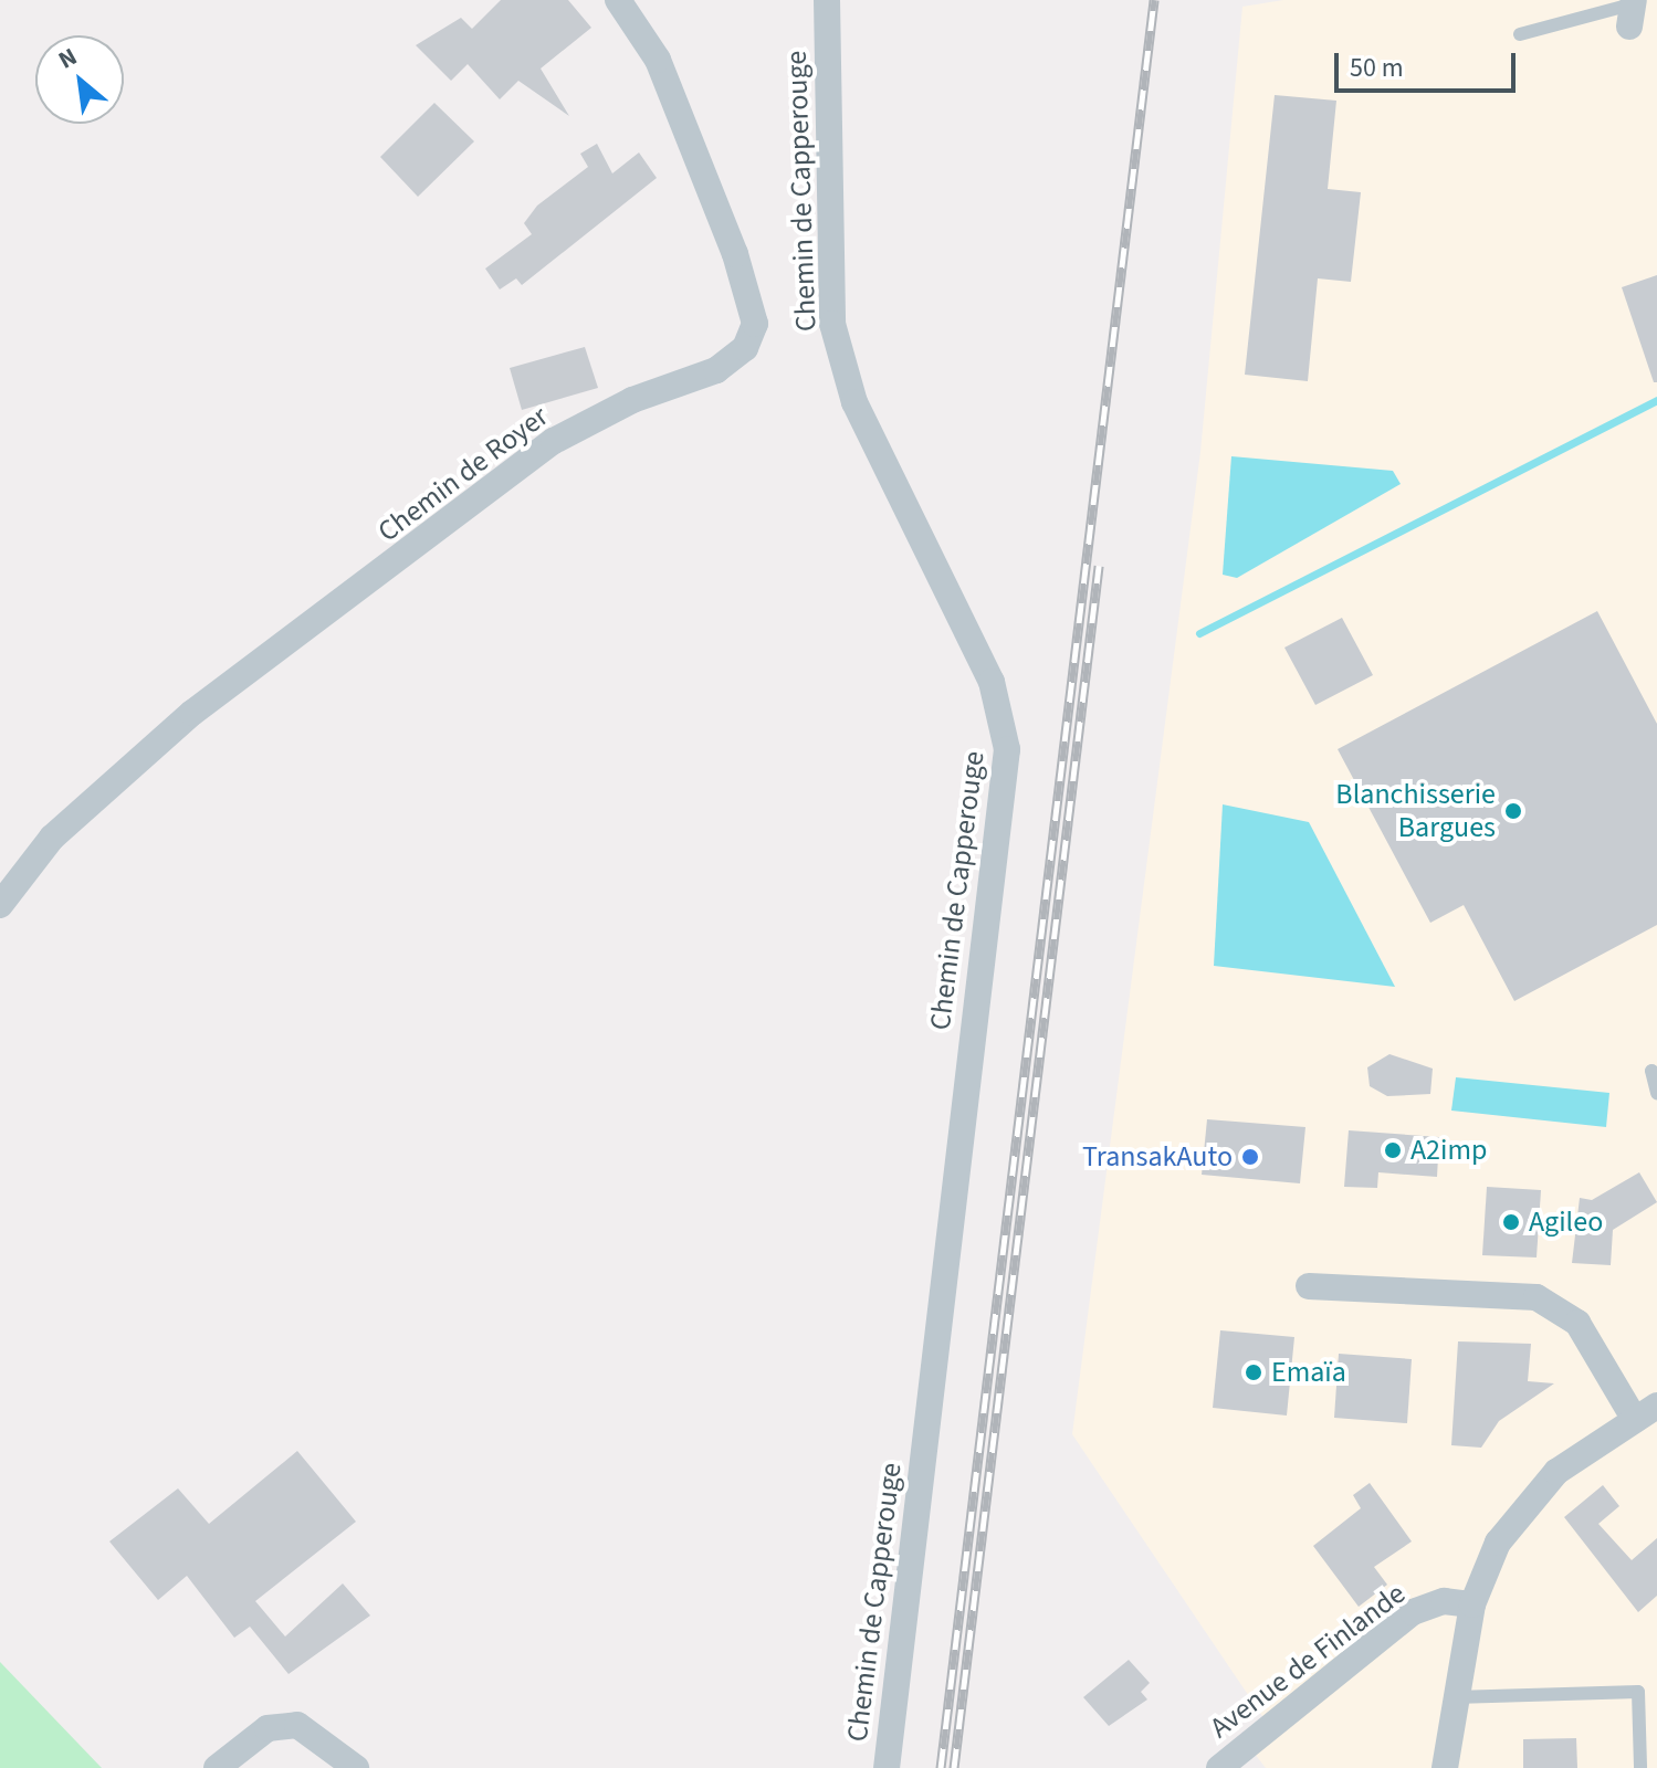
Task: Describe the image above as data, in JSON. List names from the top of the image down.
{
  "streets": {
    "street": ["Chemin de Capperouge", "Chemin de Royer", "Avenue de Finlande"]
  },
  "places": [
    "Blanchisserie Bargues",
    "A2imp",
    "TransakAuto",
    "Agileo",
    "Emaïa"
  ],
  "scale_bar": "50 m",
  "north": "top left"
}
